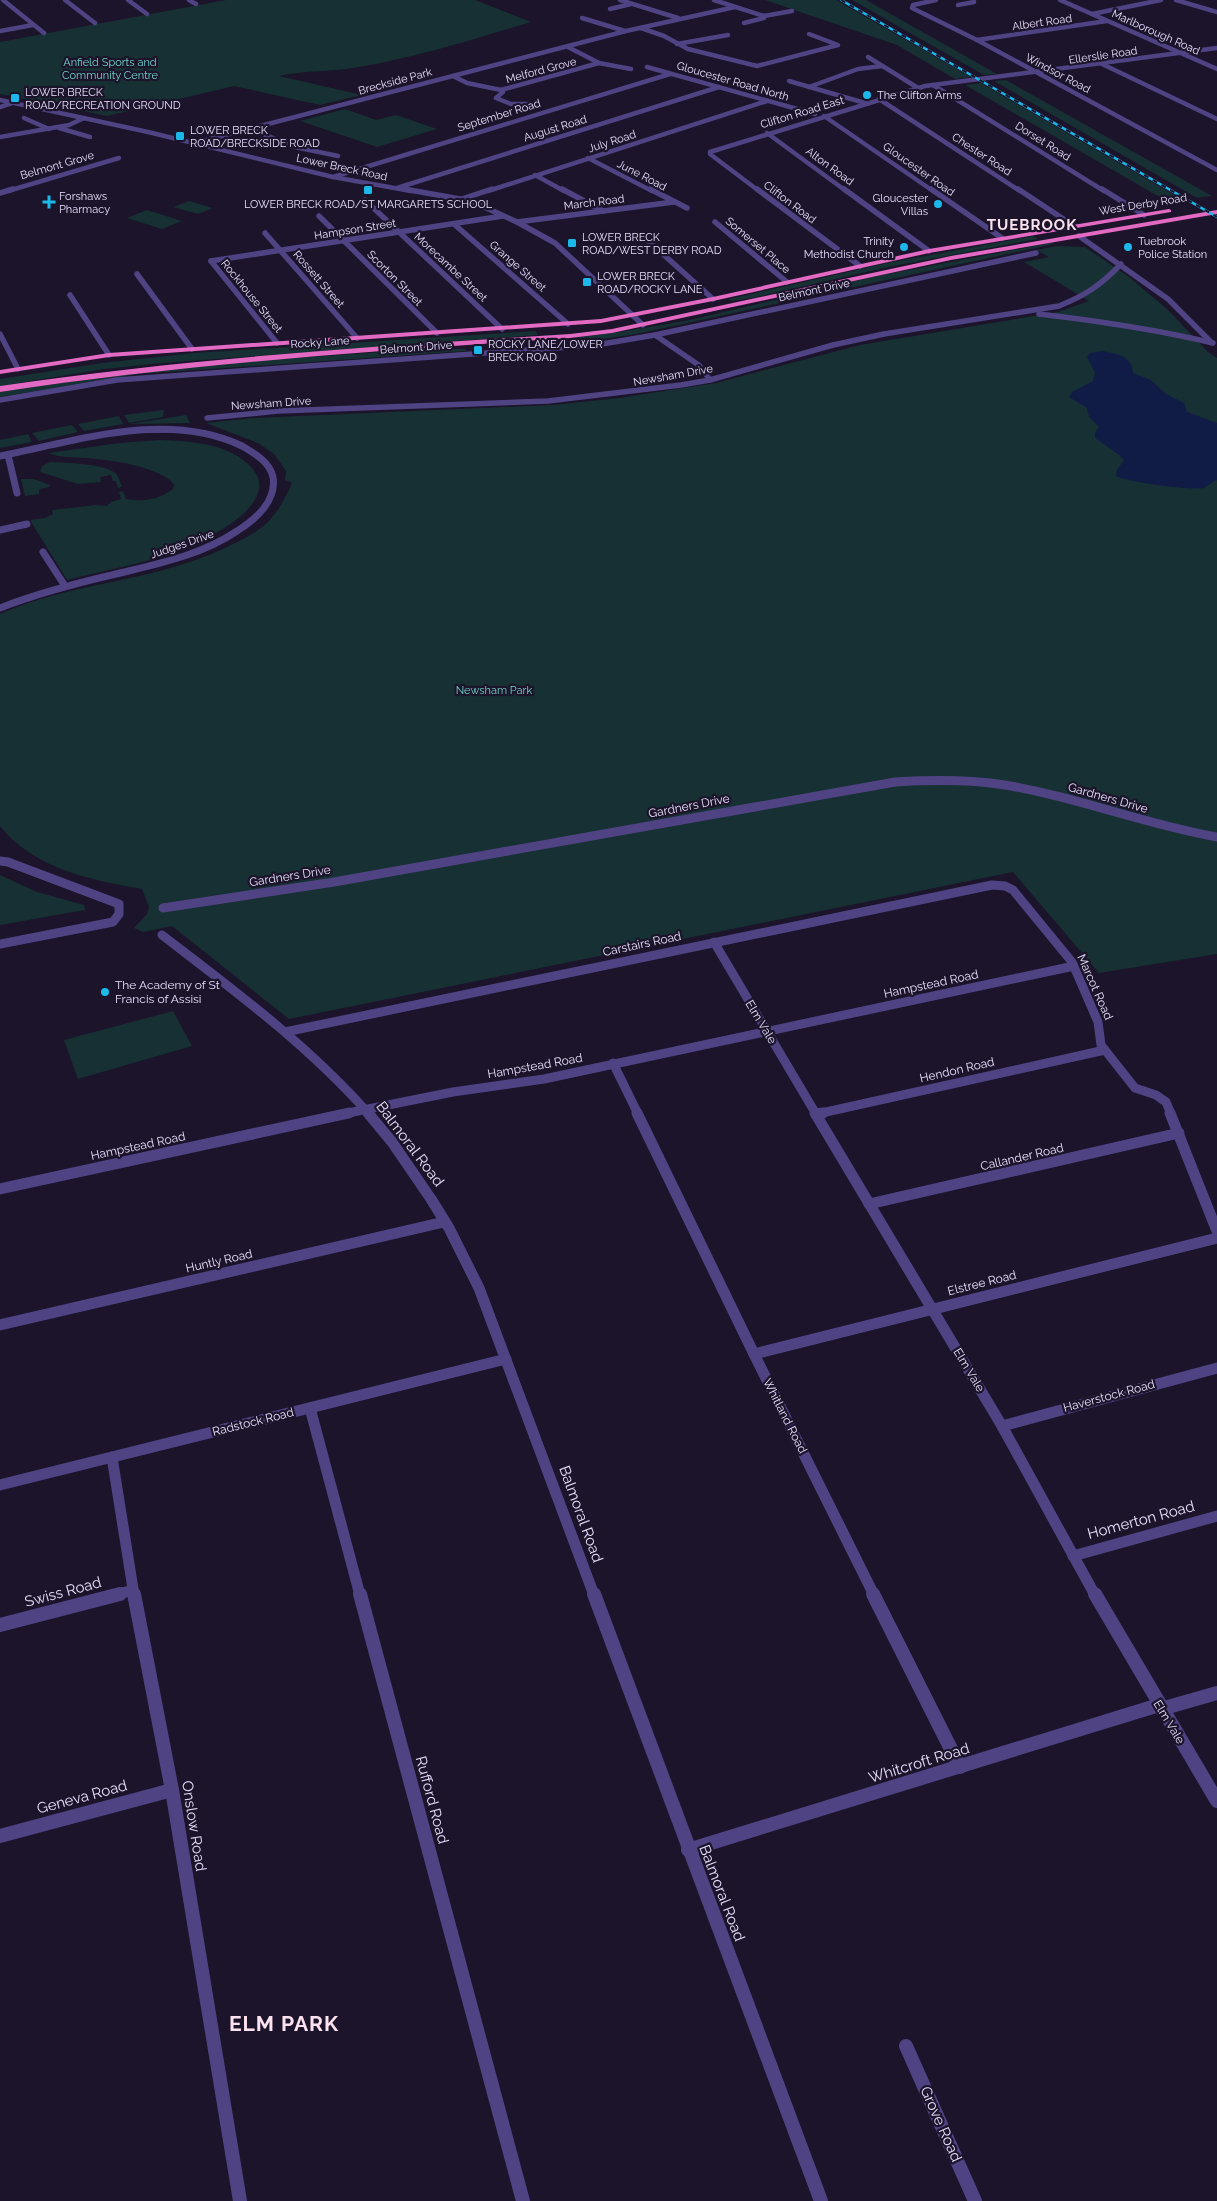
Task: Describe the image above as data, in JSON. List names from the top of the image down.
{
  "streets": {
    "highway": ["West Derby Road", "Rocky Lane"],
    "street": [
      "Albert Road",
      "Marlborough Road",
      "Ellerslie Road",
      "Melford Grove",
      "Windsor Road",
      "Breckside Park",
      "Gloucester Road North",
      "Clifton Road East",
      "September Road",
      "August Road",
      "July Road",
      "Dorset Road",
      "Chester Road",
      "Belmont Grove",
      "Alton Road",
      "Lower Breck Road",
      "Gloucester Road",
      "June Road",
      "March Road",
      "Clifton Road",
      "Hampson Street",
      "Somerset Place",
      "Grange Street",
      "Morecambe Street",
      "Scorton Street",
      "Rossett Street",
      "Belmont Drive",
      "Rockhouse Street",
      "Newsham Drive",
      "Judges Drive",
      "Gardners Drive",
      "Carstairs Road",
      "Hampstead Road",
      "Marcot Road",
      "Elm Vale",
      "Hendon Road",
      "Balmoral Road",
      "Callander Road",
      "Huntly Road",
      "Elstree Road",
      "Haverstock Road",
      "Whitland Road",
      "Radstock Road",
      "Homerton Road",
      "Swiss Road",
      "Whitcroft Road",
      "Geneva Road",
      "Rufford Road",
      "Onslow Road",
      "Grove Road"
    ]
  },
  "crossings": [
    ["Albert Road", "Marlborough Road"],
    ["Albert Road", "Windsor Road"],
    ["Marlborough Road", "Ellerslie Road"],
    ["Ellerslie Road", "Windsor Road"],
    ["Ellerslie Road", "Clifton Road East"],
    ["Melford Grove", "Breckside Park"],
    ["Breckside Park", "Lower Breck Road"],
    ["Gloucester Road North", "September Road"],
    ["Gloucester Road North", "August Road"],
    ["Gloucester Road North", "July Road"],
    ["Clifton Road East", "Dorset Road"],
    ["Clifton Road East", "Chester Road"],
    ["Clifton Road East", "Alton Road"],
    ["Clifton Road East", "Gloucester Road"],
    ["Clifton Road East", "Clifton Road"],
    ["September Road", "Lower Breck Road"],
    ["August Road", "Lower Breck Road"],
    ["July Road", "Lower Breck Road"],
    ["July Road", "June Road"],
    ["Dorset Road", "West Derby Road"],
    ["Chester Road", "West Derby Road"],
    ["Alton Road", "West Derby Road"],
    ["Lower Breck Road", "March Road"],
    ["Lower Breck Road", "West Derby Road"],
    ["Lower Breck Road", "Hampson Street"],
    ["Lower Breck Road", "Rocky Lane"],
    ["Gloucester Road", "West Derby Road"],
    ["June Road", "March Road"],
    ["Clifton Road", "West Derby Road"],
    ["West Derby Road", "Somerset Place"],
    ["West Derby Road", "Rocky Lane"],
    ["Hampson Street", "Grange Street"],
    ["Hampson Street", "Morecambe Street"],
    ["Hampson Street", "Scorton Street"],
    ["Hampson Street", "Rossett Street"],
    ["Hampson Street", "Rockhouse Street"],
    ["Grange Street", "Rocky Lane"],
    ["Morecambe Street", "Rocky Lane"],
    ["Scorton Street", "Rocky Lane"],
    ["Rossett Street", "Rocky Lane"],
    ["Rockhouse Street", "Rocky Lane"],
    ["Carstairs Road", "Marcot Road"],
    ["Carstairs Road", "Elm Vale"],
    ["Carstairs Road", "Balmoral Road"],
    ["Hampstead Road", "Marcot Road"],
    ["Hampstead Road", "Elm Vale"],
    ["Hampstead Road", "Balmoral Road"],
    ["Hampstead Road", "Whitland Road"],
    ["Marcot Road", "Hendon Road"],
    ["Marcot Road", "Callander Road"],
    ["Elm Vale", "Hendon Road"],
    ["Elm Vale", "Callander Road"],
    ["Elm Vale", "Elstree Road"],
    ["Elm Vale", "Haverstock Road"],
    ["Elm Vale", "Homerton Road"],
    ["Elm Vale", "Whitcroft Road"],
    ["Balmoral Road", "Huntly Road"],
    ["Balmoral Road", "Radstock Road"],
    ["Balmoral Road", "Whitcroft Road"],
    ["Elstree Road", "Whitland Road"],
    ["Whitland Road", "Whitcroft Road"],
    ["Radstock Road", "Rufford Road"],
    ["Radstock Road", "Onslow Road"],
    ["Swiss Road", "Onslow Road"],
    ["Geneva Road", "Onslow Road"]
  ],
  "districts": ["TUEBROOK", "ELM PARK"],
  "parks": ["Anfield Sports and Community Centre", "Newsham Park"],
  "places": {
    "other": [
      "The Clifton Arms",
      "Gloucester Villas",
      "Trinity Methodist Church",
      "Tuebrook Police Station",
      "The Academy of St Francis of Assisi"
    ],
    "transit": [
      "LOWER BRECK ROAD/RECREATION GROUND",
      "LOWER BRECK ROAD/BRECKSIDE ROAD",
      "LOWER BRECK ROAD/ST MARGARETS SCHOOL",
      "LOWER BRECK ROAD/WEST DERBY ROAD",
      "LOWER BRECK ROAD/ROCKY LANE",
      "ROCKY LANE/LOWER BRECK ROAD"
    ],
    "health": ["Forshaws Pharmacy"]
  }
}
